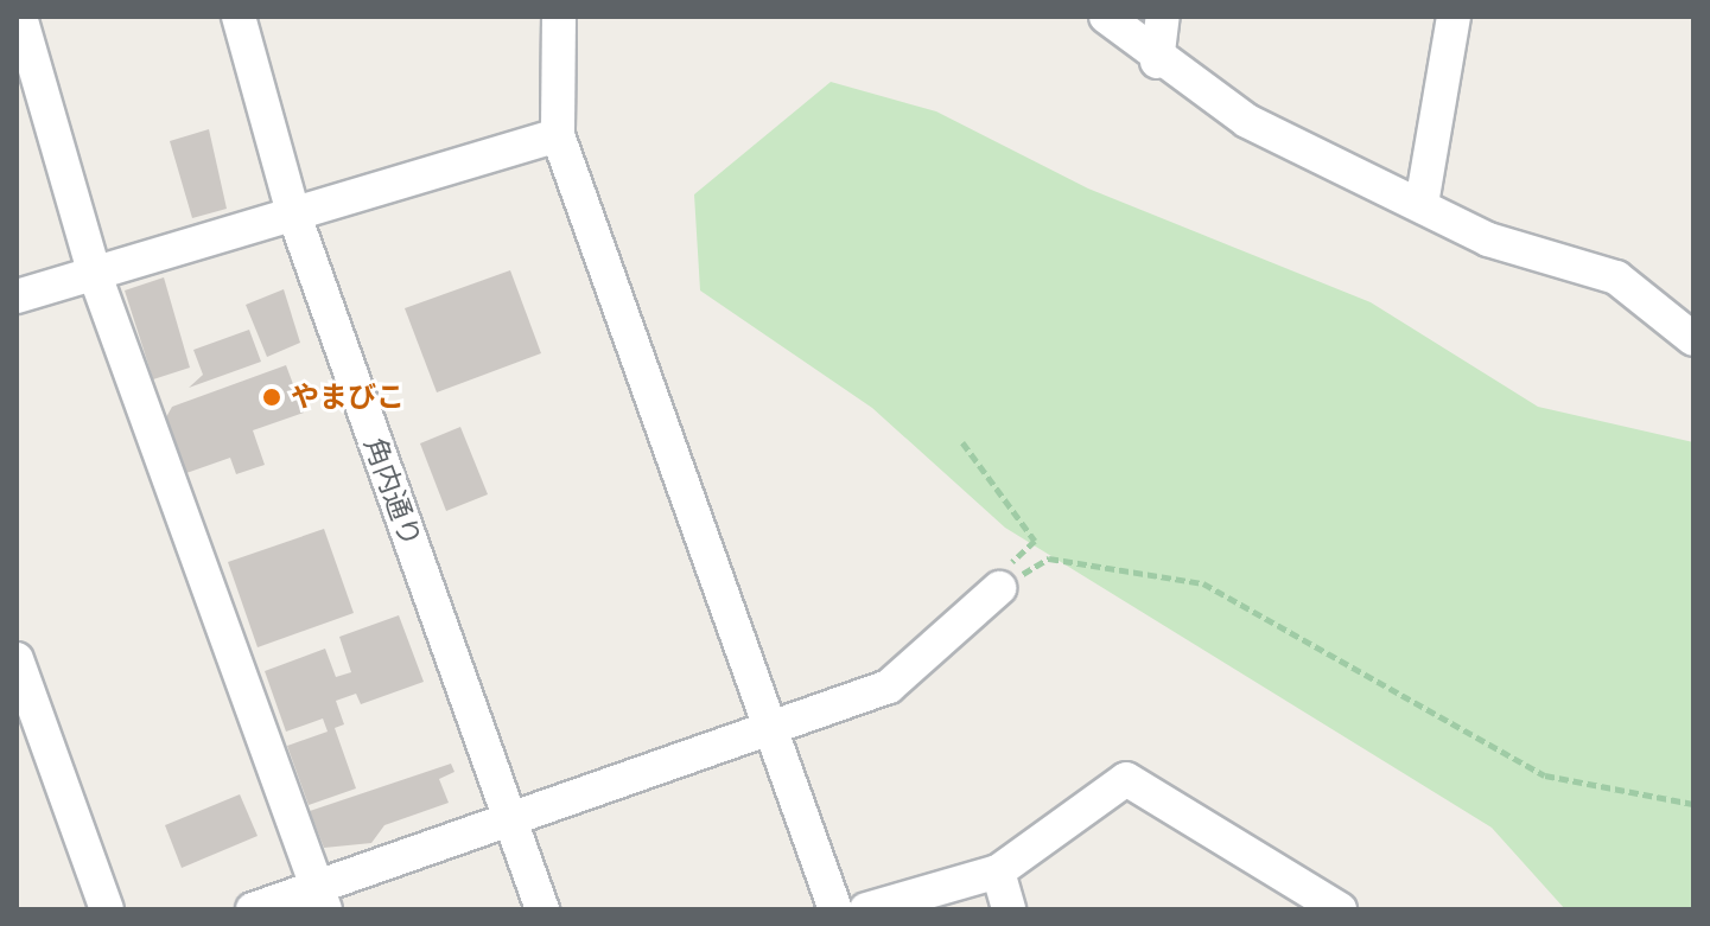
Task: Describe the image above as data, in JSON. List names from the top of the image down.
{
  "streets": {
    "street": ["角内通り"]
  },
  "places": ["やまびこ"]
}
